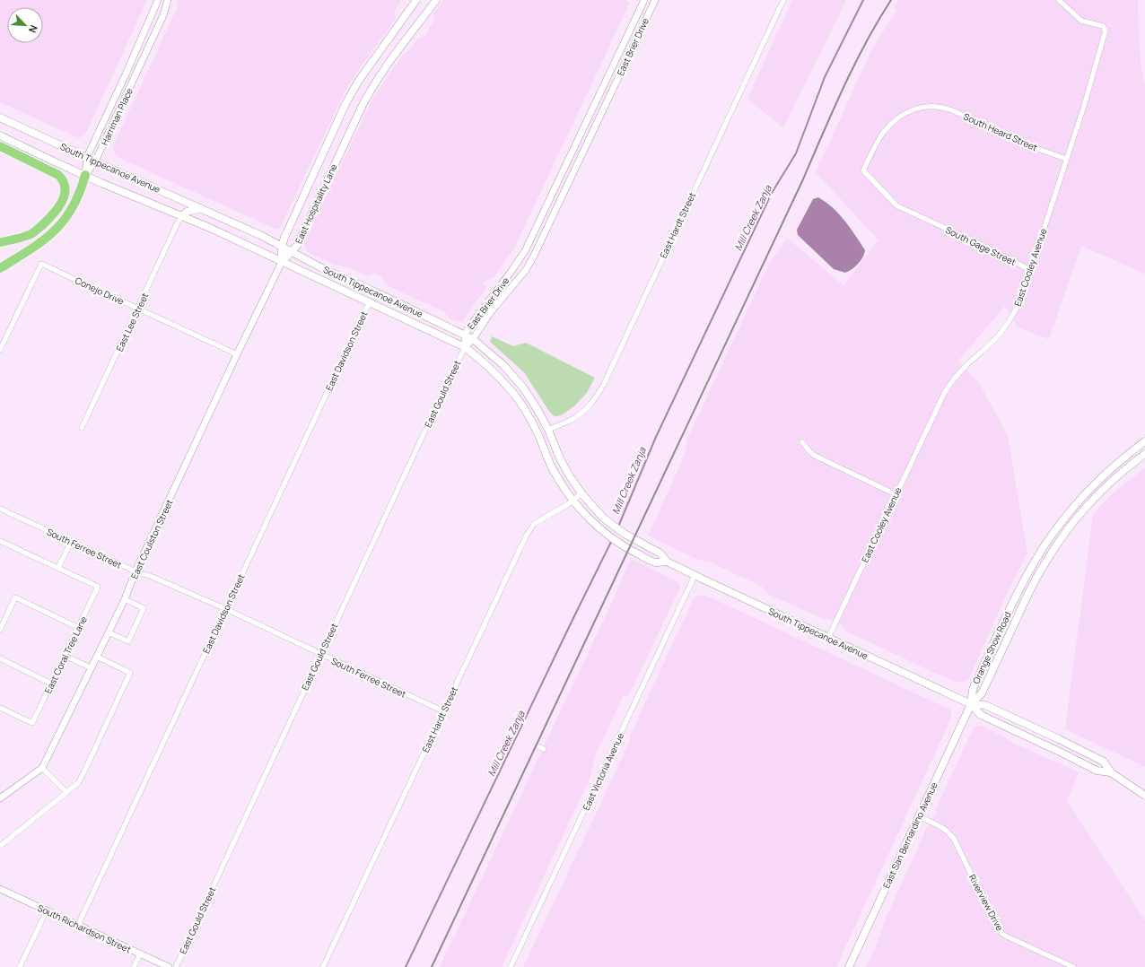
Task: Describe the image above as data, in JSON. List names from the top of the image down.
{
  "streets": {
    "main road": [
      "South Tippecanoe Avenue",
      "East Hospitality Lane",
      "Orange Show Road",
      "East San Bernardino Avenue"
    ],
    "street": [
      "East Brier Drive",
      "Harriman Place",
      "South Heard Street",
      "East Hardt Street",
      "South Gage Street",
      "East Cooley Avenue",
      "Conejo Drive",
      "East Lee Street",
      "East Davidson Street",
      "East Gould Street",
      "East Coulston Street",
      "South Ferree Street",
      "East Coral Tree Lane",
      "East Victoria Avenue",
      "Riverview Drive",
      "South Richardson Street"
    ]
  },
  "crossings": [
    ["East Brier Drive", "South Tippecanoe Avenue"],
    ["East Brier Drive", "East Gould Street"],
    ["Harriman Place", "South Tippecanoe Avenue"],
    ["South Heard Street", "South Gage Street"],
    ["South Heard Street", "East Cooley Avenue"],
    ["South Tippecanoe Avenue", "East Hospitality Lane"],
    ["South Tippecanoe Avenue", "East Hardt Street"],
    ["South Tippecanoe Avenue", "East Cooley Avenue"],
    ["South Tippecanoe Avenue", "East Lee Street"],
    ["South Tippecanoe Avenue", "East Davidson Street"],
    ["South Tippecanoe Avenue", "East Gould Street"],
    ["South Tippecanoe Avenue", "East Coulston Street"],
    ["South Tippecanoe Avenue", "Orange Show Road"],
    ["South Tippecanoe Avenue", "East Victoria Avenue"],
    ["South Tippecanoe Avenue", "East San Bernardino Avenue"],
    ["East Hospitality Lane", "East Coulston Street"],
    ["East Hardt Street", "South Ferree Street"],
    ["South Gage Street", "East Cooley Avenue"],
    ["Conejo Drive", "East Lee Street"],
    ["Conejo Drive", "East Coulston Street"],
    ["East Davidson Street", "South Ferree Street"],
    ["East Davidson Street", "South Richardson Street"],
    ["East Gould Street", "South Ferree Street"],
    ["East Coulston Street", "South Ferree Street"],
    ["Orange Show Road", "East San Bernardino Avenue"],
    ["East San Bernardino Avenue", "Riverview Drive"]
  ],
  "water": ["Mill Creek Zanja"],
  "north": "bottom right"
}
